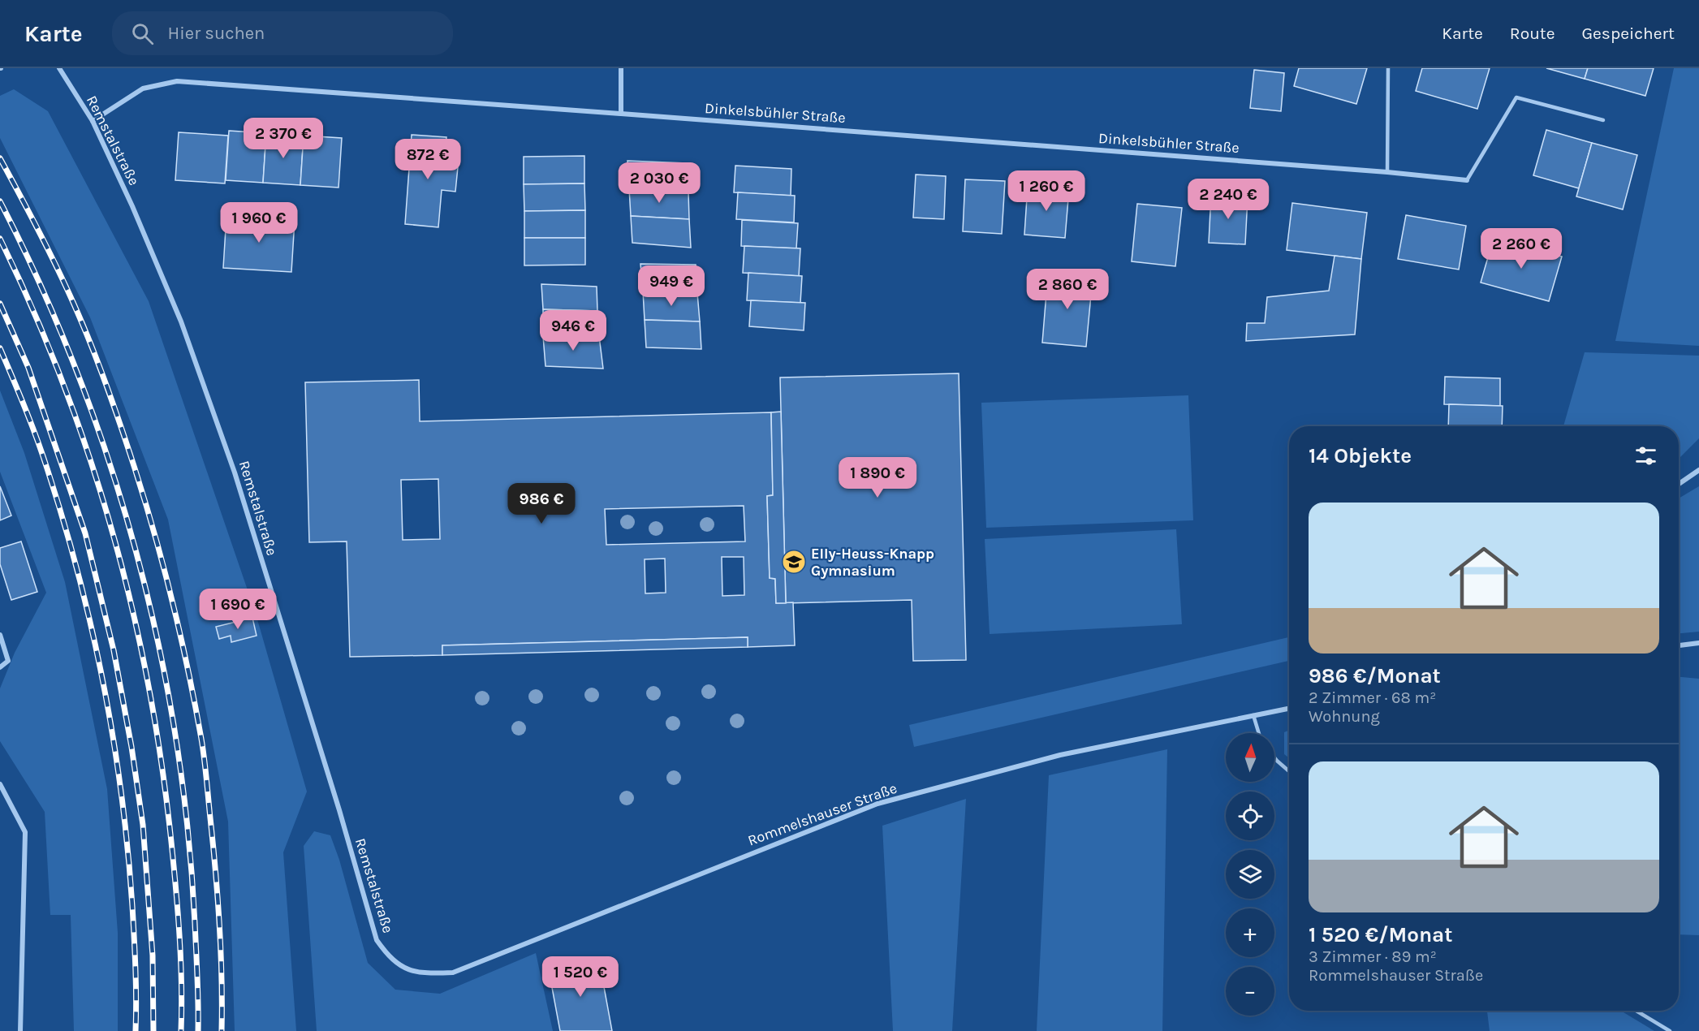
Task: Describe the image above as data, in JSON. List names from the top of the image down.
{
  "streets": {
    "street": ["Dinkelsbühler Straße", "Remstalstraße", "Rommelshauser Straße"]
  },
  "crossings": [
    ["Dinkelsbühler Straße", "Remstalstraße"],
    ["Remstalstraße", "Rommelshauser Straße"]
  ],
  "places": {
    "school or university": ["Elly-Heuss-Knapp Gymnasium"]
  },
  "north": "top",
  "page": {
    "header": "Karte",
    "search": "Hier suchen",
    "nav": ["Karte", "Route", "Gespeichert"],
    "price": [
      "2 370 €",
      "872 €",
      "2 030 €",
      "1 260 €",
      "2 240 €",
      "1 960 €",
      "2 260 €",
      "949 €",
      "2 860 €",
      "946 €",
      "1 890 €",
      "986 €",
      "1 690 €",
      "1 520 €"
    ],
    "heading": "14 Objekte",
    "list": [
      {
        "name": "986 €/Monat",
        "note": "2 Zimmer · 68 m² · Wohnung"
      },
      {
        "name": "1 520 €/Monat",
        "note": "3 Zimmer · 89 m² · Rommelshauser Straße"
      }
    ],
    "map_buttons": ["+", "−"]
  }
}
